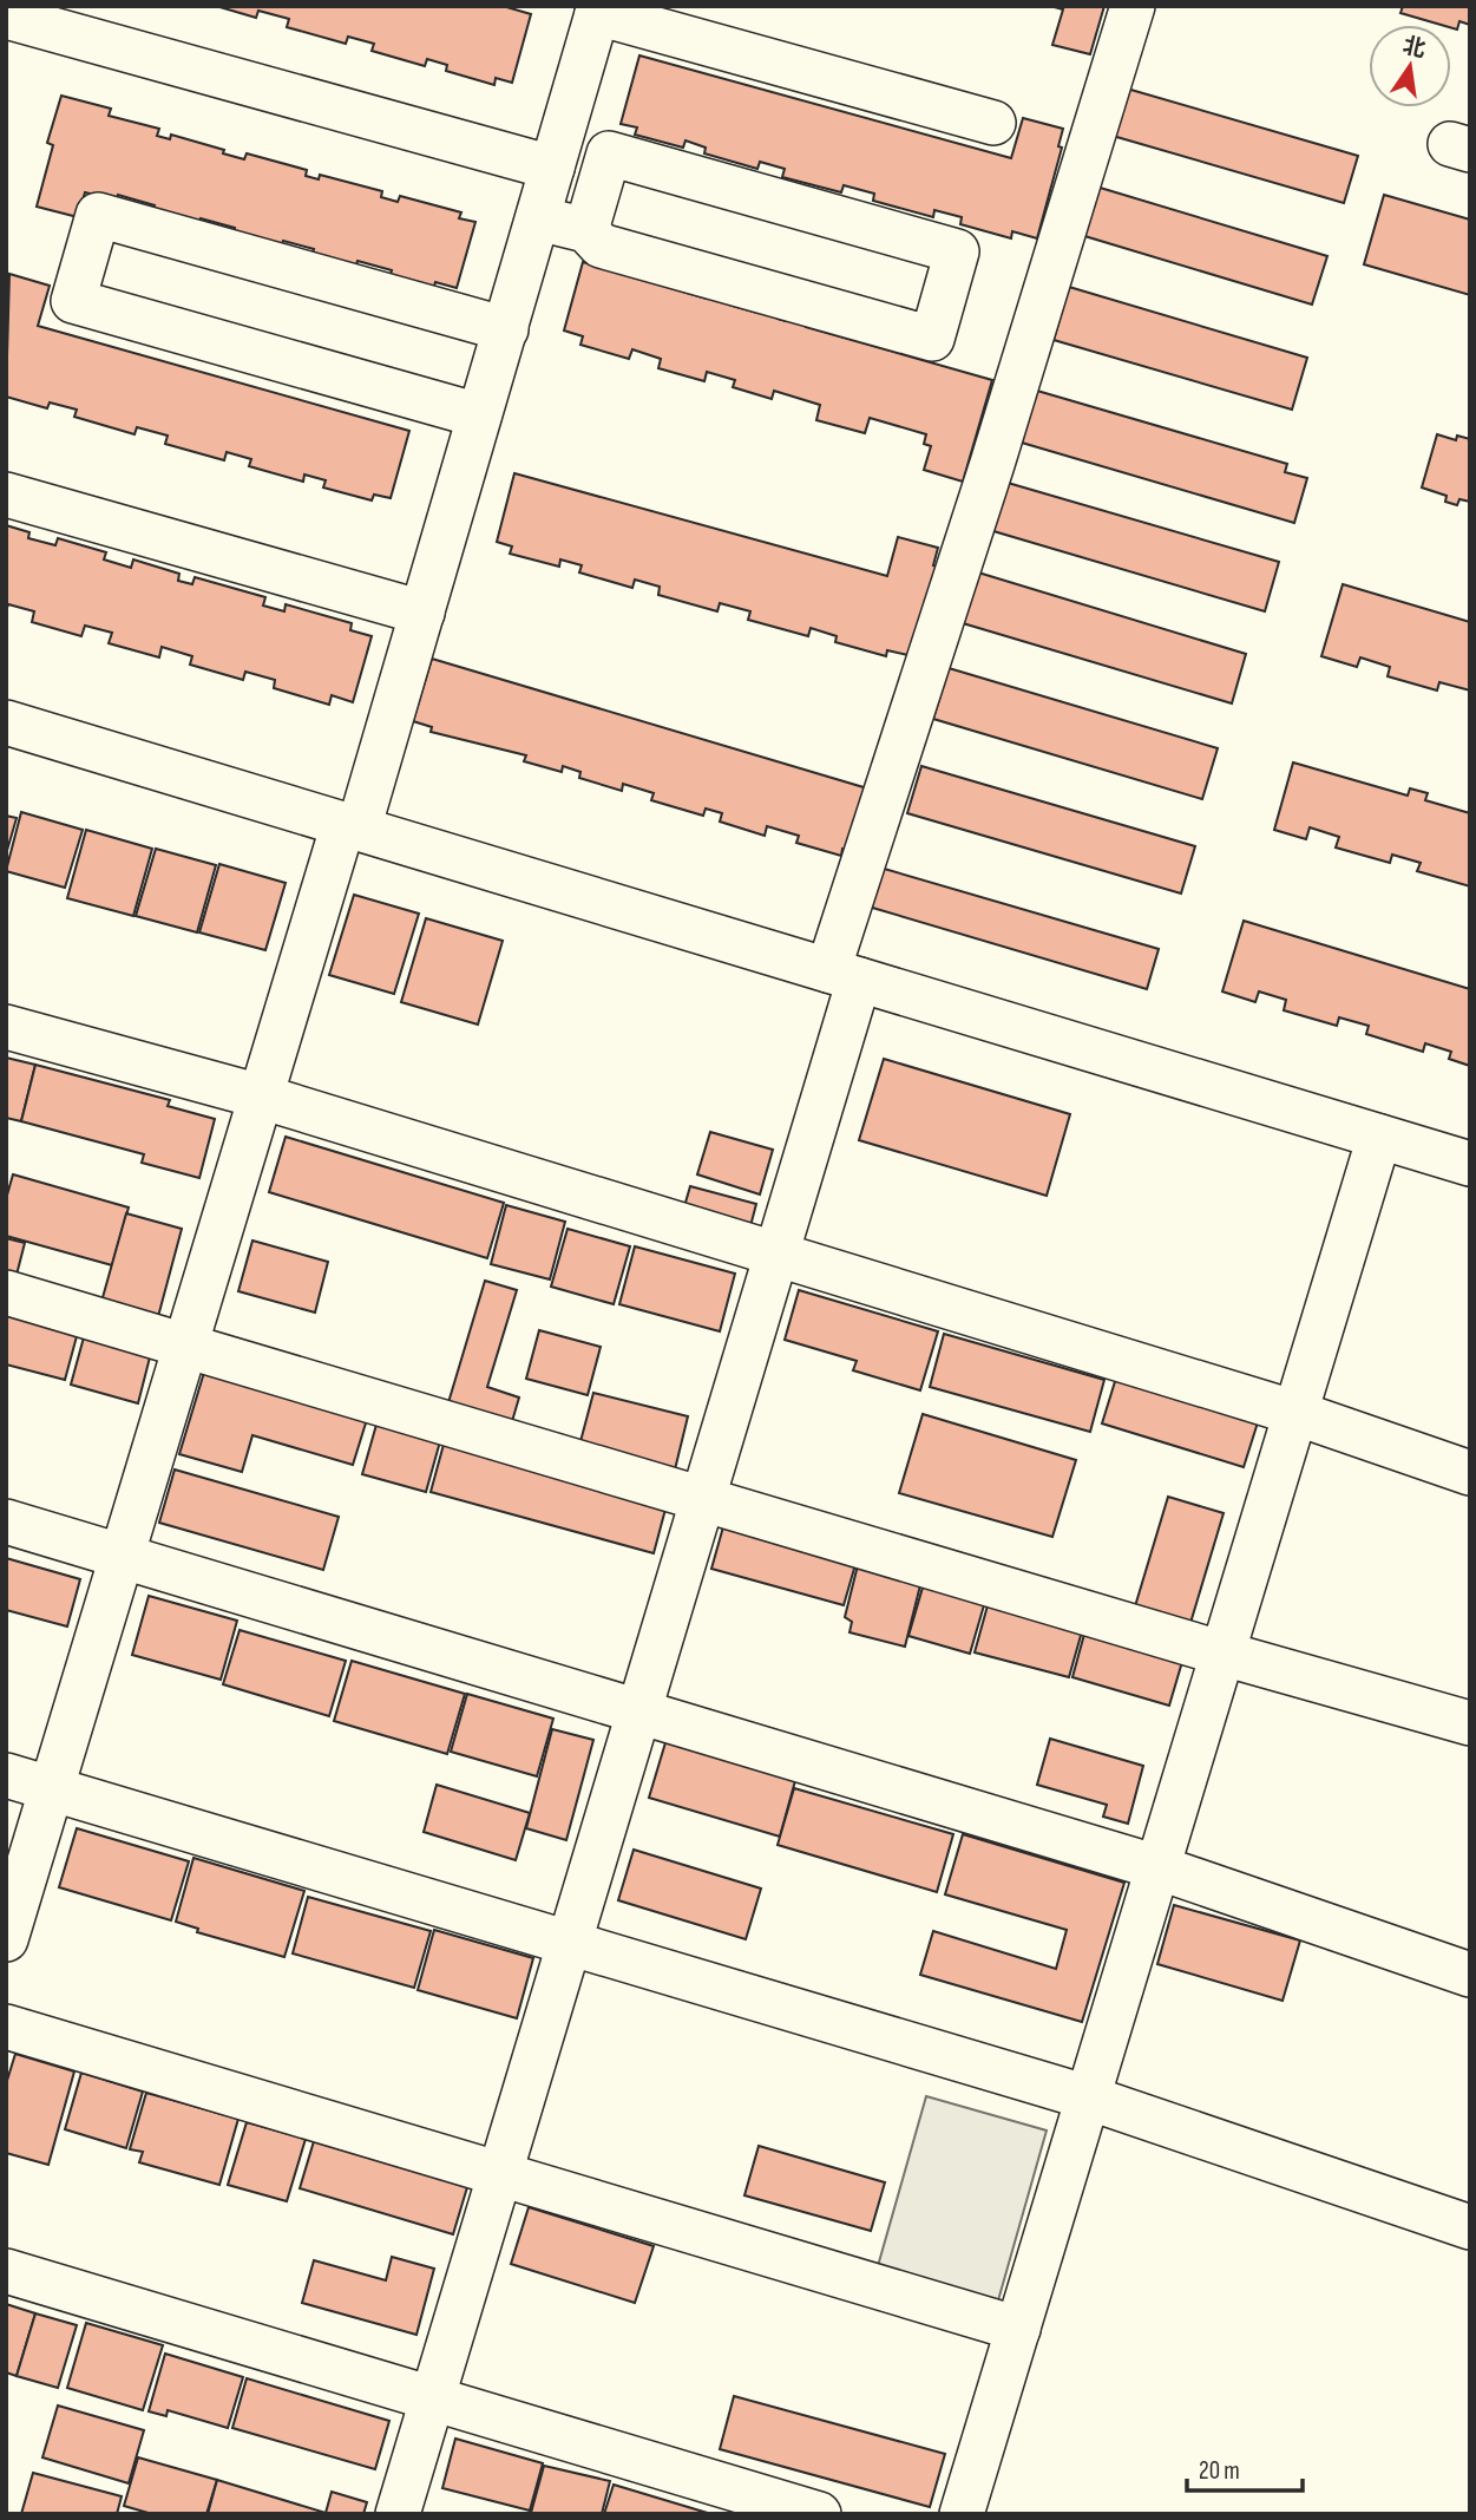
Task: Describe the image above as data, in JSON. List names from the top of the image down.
{
  "scale_bar": "20 m",
  "north": "top"
}
